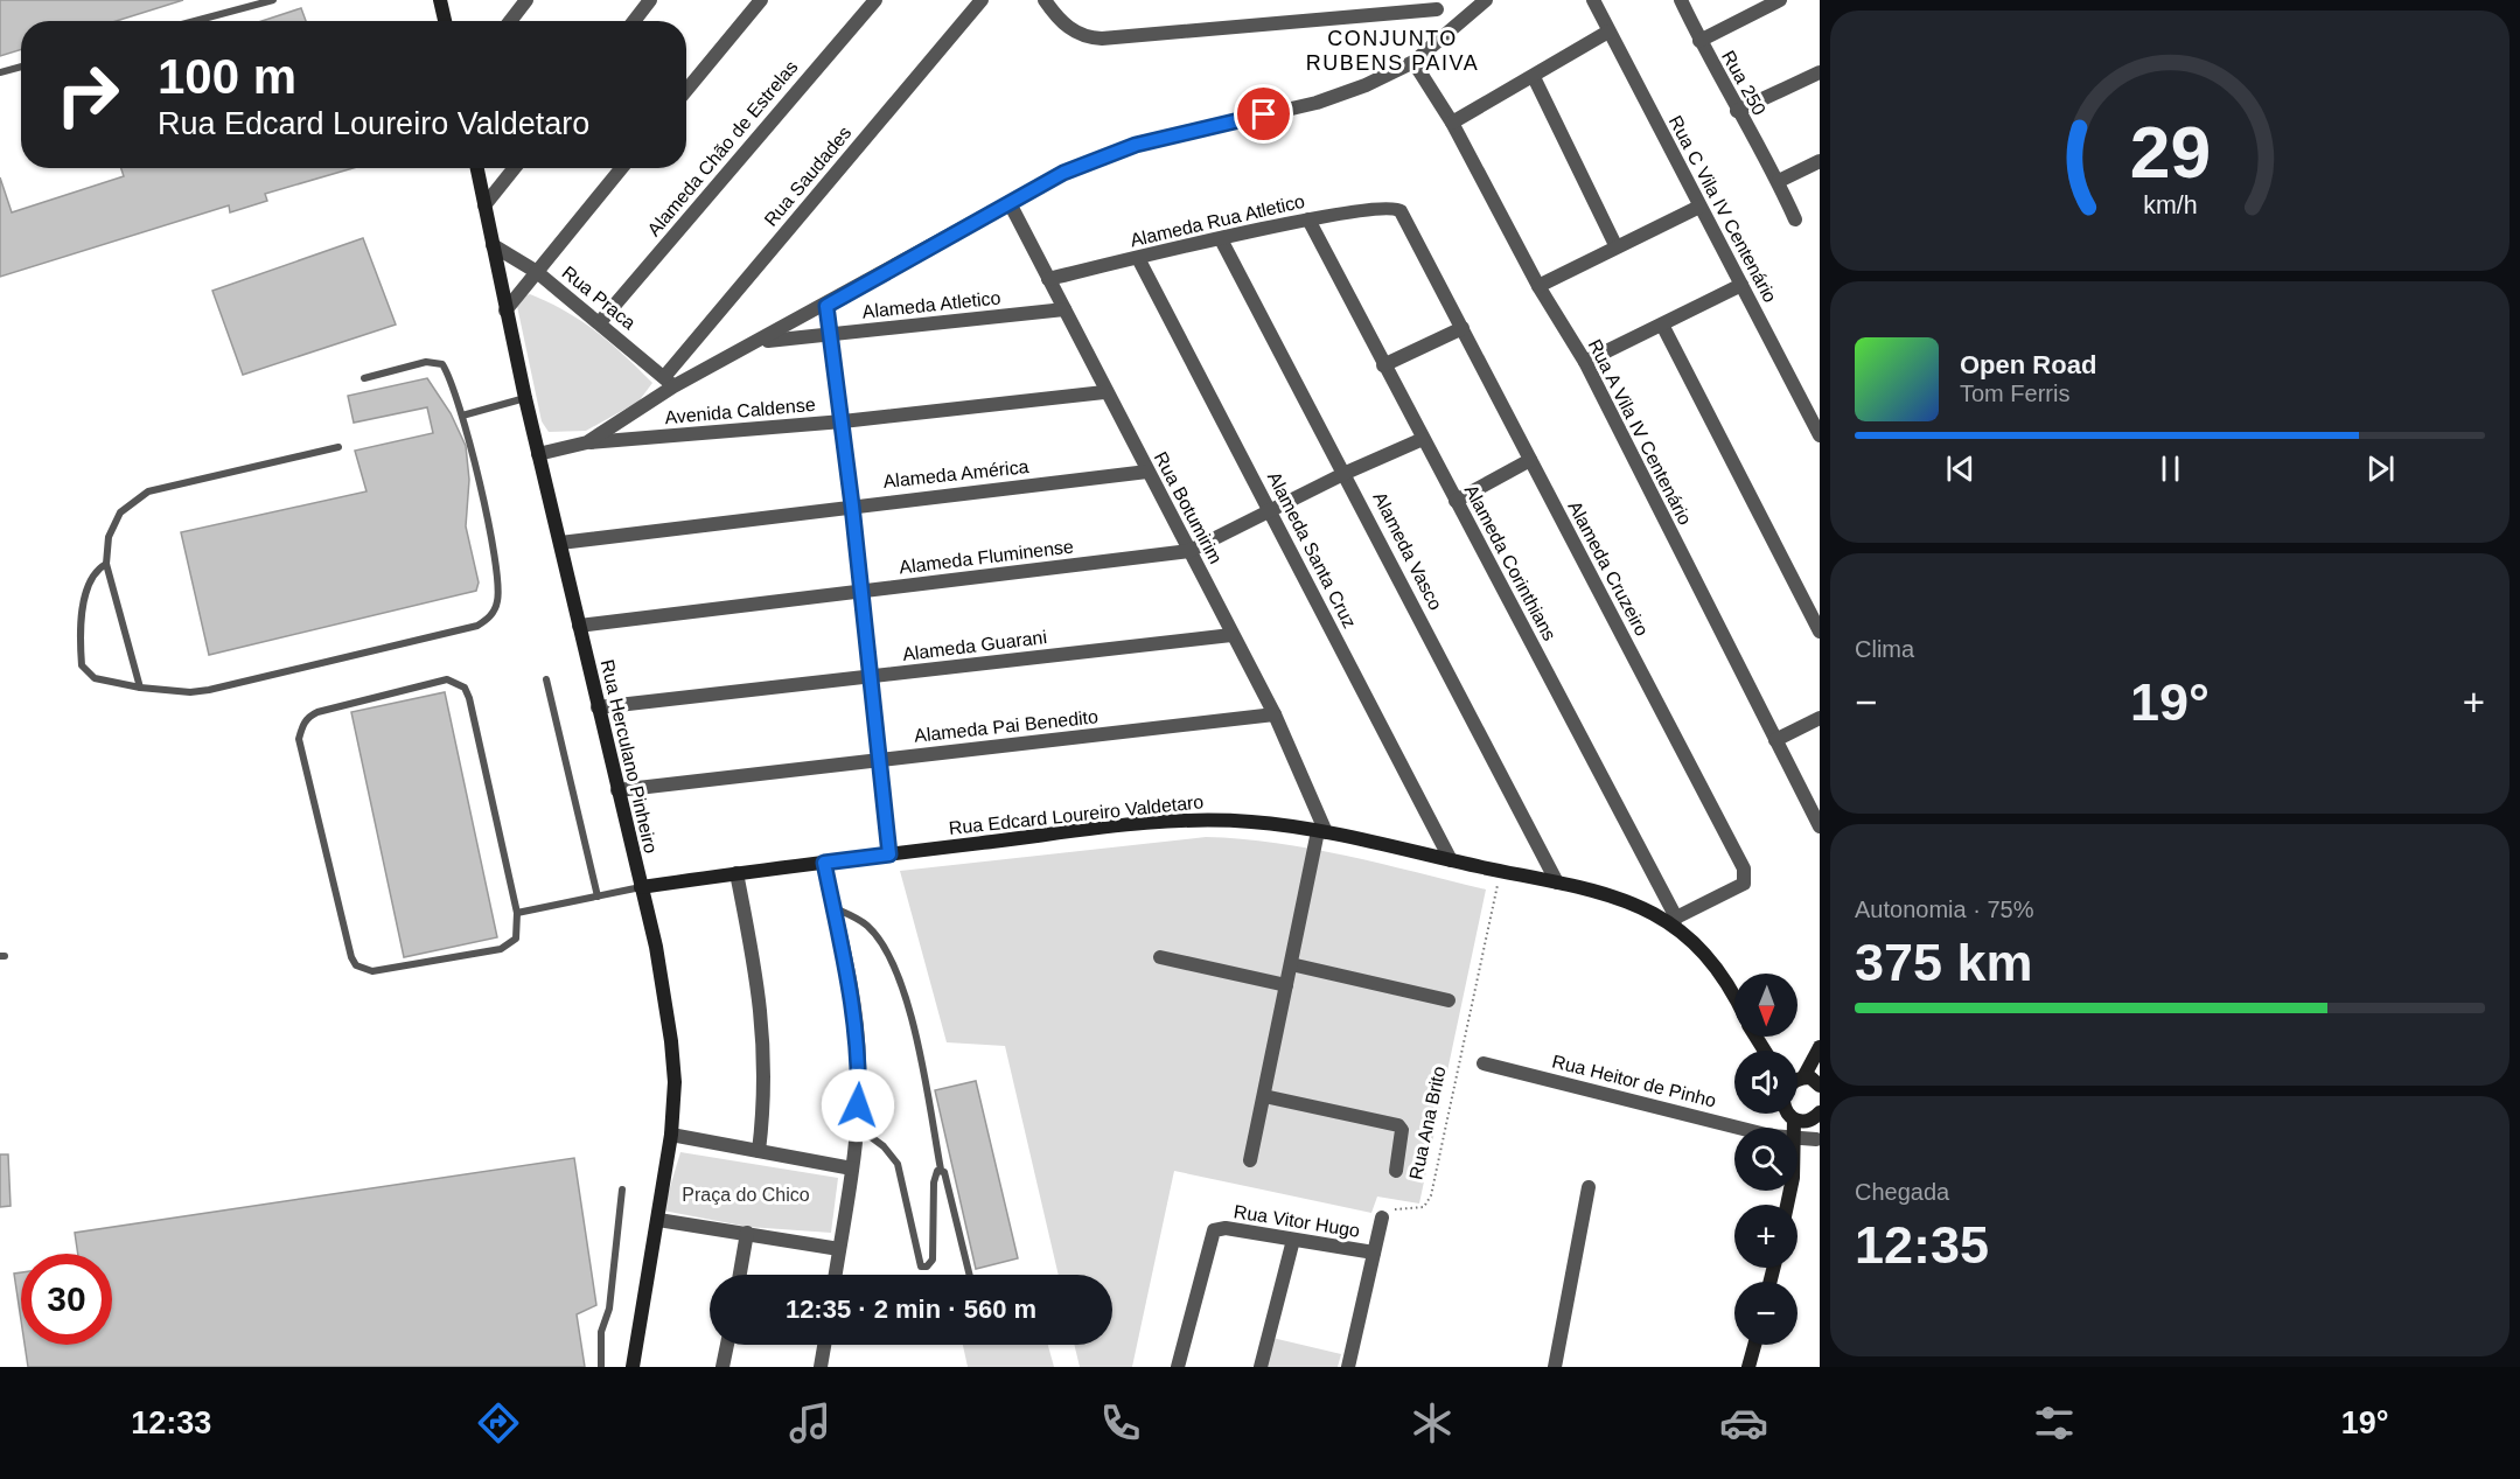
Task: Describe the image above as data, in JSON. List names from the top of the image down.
{
  "streets": {
    "street": [
      "Rua 250",
      "Alameda Chão de Estrelas",
      "Rua Saudades",
      "Rua C Vila IV Centenário",
      "Alameda Rua Atletico",
      "Rua Praca",
      "Alameda Atletico",
      "Avenida Caldense",
      "Rua A Vila IV Centenário",
      "Alameda América",
      "Rua Botumirim",
      "Alameda Santa Cruz",
      "Alameda Vasco",
      "Alameda Fluminense",
      "Alameda Corinthians",
      "Alameda Cruzeiro",
      "Alameda Guarani",
      "Alameda Pai Benedito",
      "Rua Herculano Pinheiro",
      "Rua Edcard Loureiro Valdetaro",
      "Rua Heitor de Pinho",
      "Rua Vitor Hugo"
    ],
    "path": ["Rua Ana Brito"]
  },
  "crossings": [
    ["Alameda Chão de Estrelas", "Rua Praca"],
    ["Rua Saudades", "Rua Praca"],
    ["Alameda Rua Atletico", "Rua Botumirim"],
    ["Alameda Rua Atletico", "Alameda Santa Cruz"],
    ["Alameda Rua Atletico", "Alameda Vasco"],
    ["Alameda Rua Atletico", "Alameda Corinthians"],
    ["Alameda Rua Atletico", "Alameda Cruzeiro"],
    ["Rua Praca", "Rua Herculano Pinheiro"],
    ["Alameda Atletico", "Rua Botumirim"],
    ["Avenida Caldense", "Rua Botumirim"],
    ["Alameda América", "Rua Botumirim"],
    ["Alameda América", "Rua Herculano Pinheiro"],
    ["Rua Botumirim", "Alameda Fluminense"],
    ["Rua Botumirim", "Alameda Guarani"],
    ["Rua Botumirim", "Alameda Pai Benedito"],
    ["Rua Botumirim", "Rua Edcard Loureiro Valdetaro"],
    ["Alameda Santa Cruz", "Alameda Fluminense"],
    ["Alameda Santa Cruz", "Rua Edcard Loureiro Valdetaro"],
    ["Alameda Vasco", "Alameda Fluminense"],
    ["Alameda Vasco", "Rua Edcard Loureiro Valdetaro"],
    ["Alameda Fluminense", "Alameda Corinthians"],
    ["Alameda Fluminense", "Rua Herculano Pinheiro"],
    ["Alameda Corinthians", "Alameda Cruzeiro"],
    ["Alameda Corinthians", "Rua Edcard Loureiro Valdetaro"],
    ["Alameda Cruzeiro", "Rua Edcard Loureiro Valdetaro"],
    ["Alameda Guarani", "Rua Herculano Pinheiro"],
    ["Alameda Pai Benedito", "Rua Herculano Pinheiro"],
    ["Rua Herculano Pinheiro", "Rua Edcard Loureiro Valdetaro"]
  ],
  "districts": ["CONJUNTO RUBENS PAIVA"],
  "parks": ["Praça do Chico"],
  "north": "bottom",
  "page": {
    "turn": ["100 m", "Rua Edcard Loureiro Valdetaro"],
    "song": ["Open Road", "Tom Ferris"],
    "tile": [
      "Clima",
      ["Autonomia · 75%", "375 km"],
      ["Chegada", "12:35"]
    ],
    "heat": ["−", "19°", "+"],
    "map_buttons": ["+", "−"],
    "limit": "30",
    "trip": "12:35 · 2 min · 560 m",
    "tabs": ["12:33", "19°"],
    "gauge": ["29", "km/h"]
  }
}
